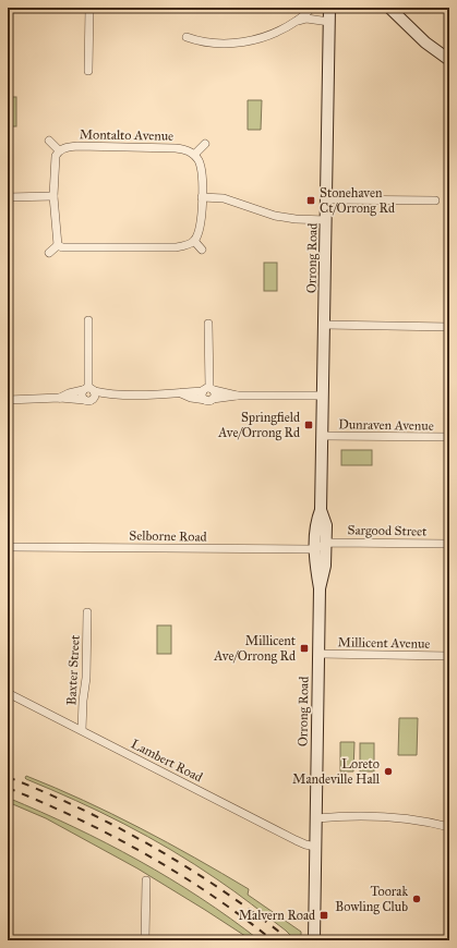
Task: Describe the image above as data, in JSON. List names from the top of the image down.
{
  "streets": {
    "main road": ["Orrong Road"],
    "street": [
      "Montalto Avenue",
      "Dunraven Avenue",
      "Sargood Street",
      "Selborne Road",
      "Millicent Avenue",
      "Baxter Street",
      "Lambert Road"
    ]
  },
  "crossings": [
    ["Orrong Road", "Dunraven Avenue"],
    ["Orrong Road", "Sargood Street"],
    ["Orrong Road", "Selborne Road"],
    ["Orrong Road", "Millicent Avenue"],
    ["Orrong Road", "Lambert Road"],
    ["Sargood Street", "Selborne Road"],
    ["Baxter Street", "Lambert Road"]
  ],
  "places": {
    "transit": [
      "Stonehaven Ct/Orrong Rd",
      "Springfield Ave/Orrong Rd",
      "Millicent Ave/Orrong Rd",
      "Malvern Road"
    ],
    "other": ["Loreto Mandeville Hall", "Toorak Bowling Club"]
  }
}
